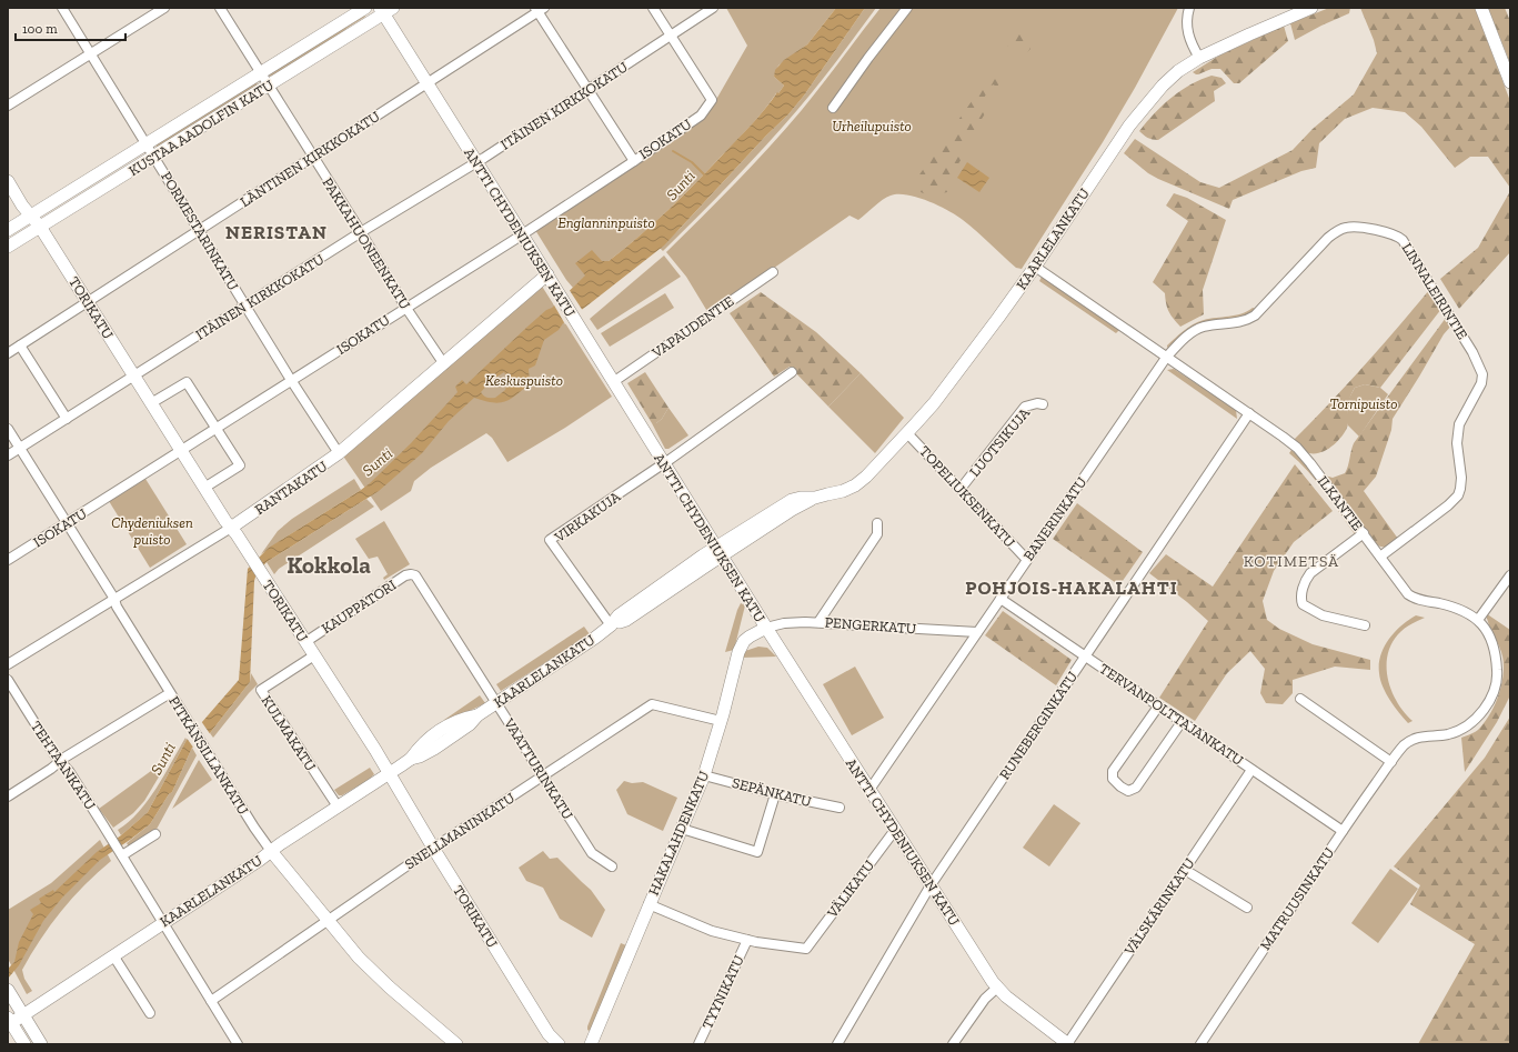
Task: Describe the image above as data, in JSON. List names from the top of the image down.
{
  "streets": {
    "main road": [
      "KUSTAA AADOLFIN KATU",
      "ANTTI CHYDENIUKSEN KATU",
      "KAARLELANKATU",
      "TORIKATU",
      "RANTAKATU",
      "PITKÄNSILLANKATU",
      "HAKALAHDENKATU"
    ],
    "street": [
      "ITÄINEN KIRKKOKATU",
      "ISOKATU",
      "LÄNTINEN KIRKKOKATU",
      "PORMESTARINKATU",
      "PAKKAHUONEENKATU",
      "LINNALEIRINTIE",
      "VAPAUDENTIE",
      "LUOTSIKUJA",
      "TOPELIUKSENKATU",
      "ILKANTIE",
      "VIRKAKUJA",
      "BANERINKATU",
      "KAUPPATORI",
      "PENGERKATU",
      "TERVANPOLTTAJANKATU",
      "RUNEBERGINKATU",
      "KULMAKATU",
      "TEHTAANKATU",
      "VAATTURINKATU",
      "SEPÄNKATU",
      "SNELLMANINKATU",
      "VÄLIKATU",
      "MATRUUSINKATU",
      "VÄLSKÄRINKATU",
      "TYYNIKATU"
    ]
  },
  "crossings": [
    ["ITÄINEN KIRKKOKATU", "ISOKATU"],
    ["ITÄINEN KIRKKOKATU", "PORMESTARINKATU"],
    ["ITÄINEN KIRKKOKATU", "ANTTI CHYDENIUKSEN KATU"],
    ["ITÄINEN KIRKKOKATU", "PAKKAHUONEENKATU"],
    ["ITÄINEN KIRKKOKATU", "TORIKATU"],
    ["ITÄINEN KIRKKOKATU", "PITKÄNSILLANKATU"],
    ["KUSTAA AADOLFIN KATU", "PORMESTARINKATU"],
    ["KUSTAA AADOLFIN KATU", "ANTTI CHYDENIUKSEN KATU"],
    ["KUSTAA AADOLFIN KATU", "PAKKAHUONEENKATU"],
    ["KUSTAA AADOLFIN KATU", "TORIKATU"],
    ["ISOKATU", "PORMESTARINKATU"],
    ["ISOKATU", "ANTTI CHYDENIUKSEN KATU"],
    ["ISOKATU", "PAKKAHUONEENKATU"],
    ["ISOKATU", "TORIKATU"],
    ["ISOKATU", "PITKÄNSILLANKATU"],
    ["LÄNTINEN KIRKKOKATU", "PORMESTARINKATU"],
    ["LÄNTINEN KIRKKOKATU", "ANTTI CHYDENIUKSEN KATU"],
    ["LÄNTINEN KIRKKOKATU", "PAKKAHUONEENKATU"],
    ["LÄNTINEN KIRKKOKATU", "TORIKATU"],
    ["PORMESTARINKATU", "RANTAKATU"],
    ["ANTTI CHYDENIUKSEN KATU", "KAARLELANKATU"],
    ["ANTTI CHYDENIUKSEN KATU", "VAPAUDENTIE"],
    ["ANTTI CHYDENIUKSEN KATU", "RANTAKATU"],
    ["ANTTI CHYDENIUKSEN KATU", "VIRKAKUJA"],
    ["ANTTI CHYDENIUKSEN KATU", "BANERINKATU"],
    ["ANTTI CHYDENIUKSEN KATU", "PENGERKATU"],
    ["ANTTI CHYDENIUKSEN KATU", "RUNEBERGINKATU"],
    ["ANTTI CHYDENIUKSEN KATU", "HAKALAHDENKATU"],
    ["ANTTI CHYDENIUKSEN KATU", "VÄLIKATU"],
    ["ANTTI CHYDENIUKSEN KATU", "VÄLSKÄRINKATU"],
    ["KAARLELANKATU", "TORIKATU"],
    ["KAARLELANKATU", "TOPELIUKSENKATU"],
    ["KAARLELANKATU", "ILKANTIE"],
    ["KAARLELANKATU", "VIRKAKUJA"],
    ["KAARLELANKATU", "KULMAKATU"],
    ["KAARLELANKATU", "PITKÄNSILLANKATU"],
    ["KAARLELANKATU", "TEHTAANKATU"],
    ["KAARLELANKATU", "VAATTURINKATU"],
    ["PAKKAHUONEENKATU", "RANTAKATU"],
    ["LINNALEIRINTIE", "ILKANTIE"],
    ["LINNALEIRINTIE", "BANERINKATU"],
    ["TORIKATU", "RANTAKATU"],
    ["TORIKATU", "KAUPPATORI"],
    ["TORIKATU", "KULMAKATU"],
    ["TORIKATU", "SNELLMANINKATU"],
    ["LUOTSIKUJA", "TOPELIUKSENKATU"],
    ["RANTAKATU", "PITKÄNSILLANKATU"],
    ["TOPELIUKSENKATU", "BANERINKATU"],
    ["ILKANTIE", "BANERINKATU"],
    ["ILKANTIE", "RUNEBERGINKATU"],
    ["ILKANTIE", "MATRUUSINKATU"],
    ["BANERINKATU", "PENGERKATU"],
    ["BANERINKATU", "TERVANPOLTTAJANKATU"],
    ["KAUPPATORI", "VAATTURINKATU"],
    ["PENGERKATU", "HAKALAHDENKATU"],
    ["TERVANPOLTTAJANKATU", "RUNEBERGINKATU"],
    ["TERVANPOLTTAJANKATU", "MATRUUSINKATU"],
    ["TERVANPOLTTAJANKATU", "VÄLSKÄRINKATU"],
    ["PITKÄNSILLANKATU", "SNELLMANINKATU"],
    ["TEHTAANKATU", "SNELLMANINKATU"],
    ["VAATTURINKATU", "SNELLMANINKATU"],
    ["SEPÄNKATU", "HAKALAHDENKATU"],
    ["SNELLMANINKATU", "HAKALAHDENKATU"],
    ["VÄLIKATU", "TYYNIKATU"]
  ],
  "districts": [
    "NERISTAN",
    "KOTIMETSÄ",
    "Kokkola",
    "POHJOIS-HAKALAHTI"
  ],
  "water": ["Sunti"],
  "parks": [
    "Urheilupuisto",
    "Englanninpuisto",
    "Keskuspuisto",
    "Tornipuisto",
    "Chydeniuksen puisto"
  ],
  "scale_bar": "100 m"
}
